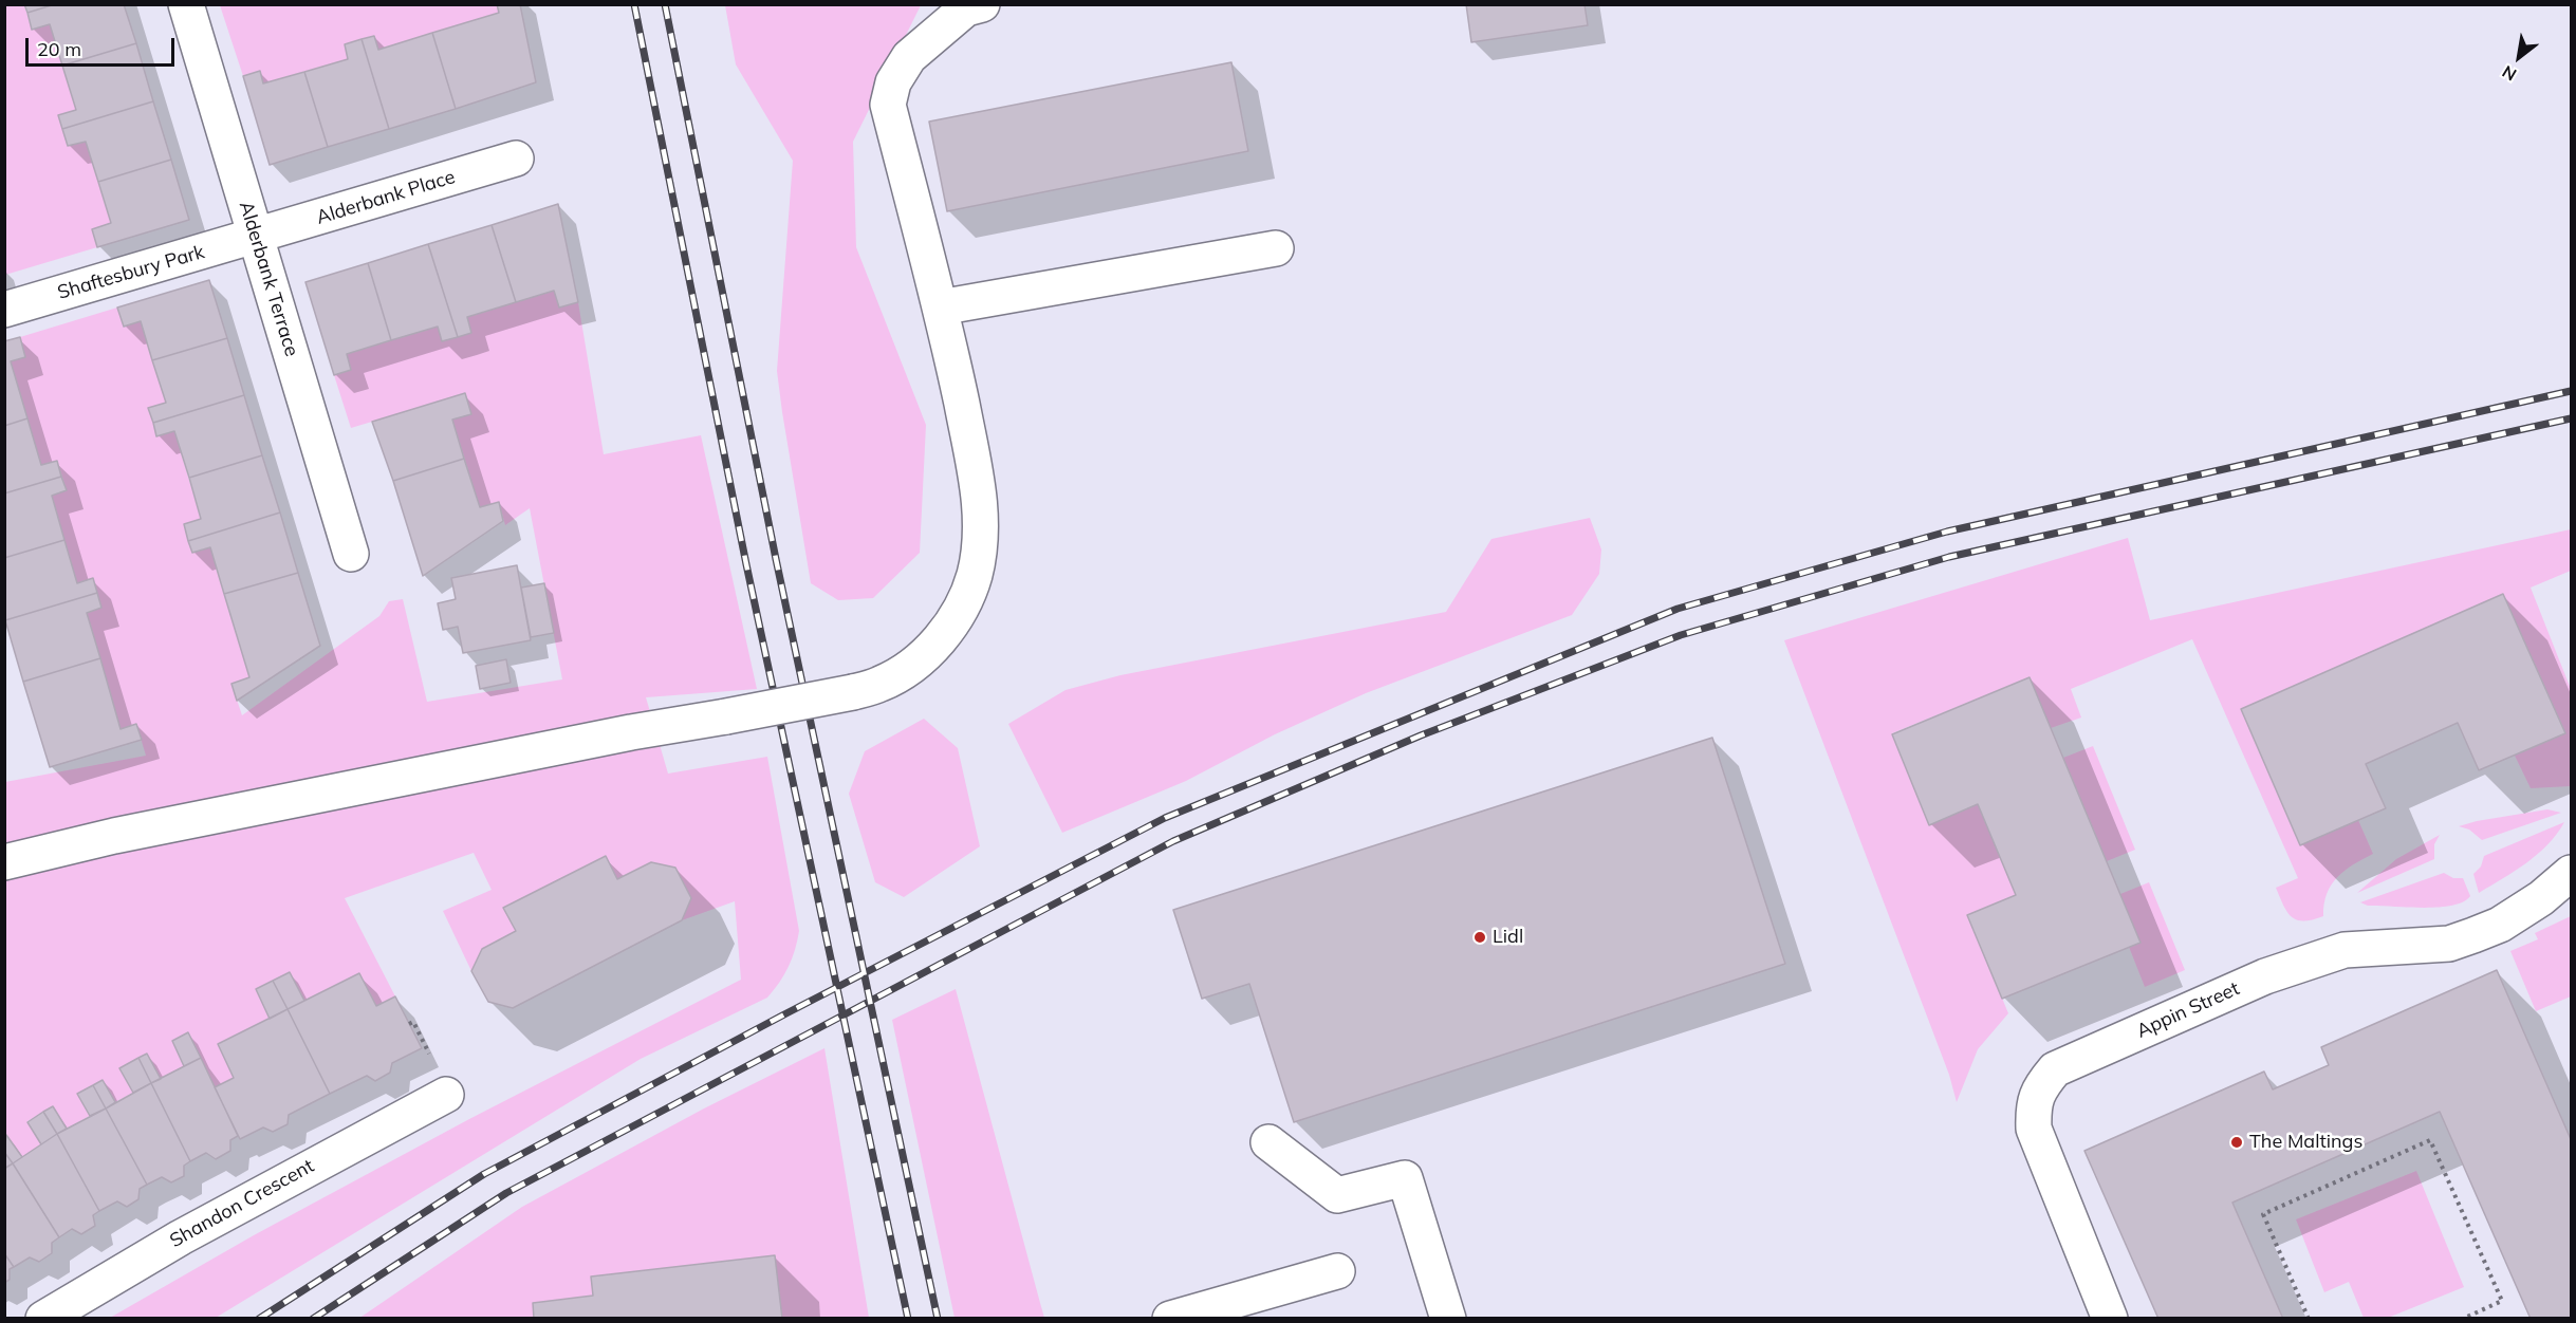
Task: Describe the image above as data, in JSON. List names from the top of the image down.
{
  "streets": {
    "street": [
      "Alderbank Place",
      "Shaftesbury Park",
      "Alderbank Terrace",
      "Appin Street",
      "Shandon Crescent"
    ]
  },
  "crossings": [
    ["Alderbank Place", "Shaftesbury Park"],
    ["Alderbank Place", "Alderbank Terrace"],
    ["Shaftesbury Park", "Alderbank Terrace"]
  ],
  "places": ["Lidl", "The Maltings"],
  "scale_bar": "20 m",
  "north": "bottom left"
}
